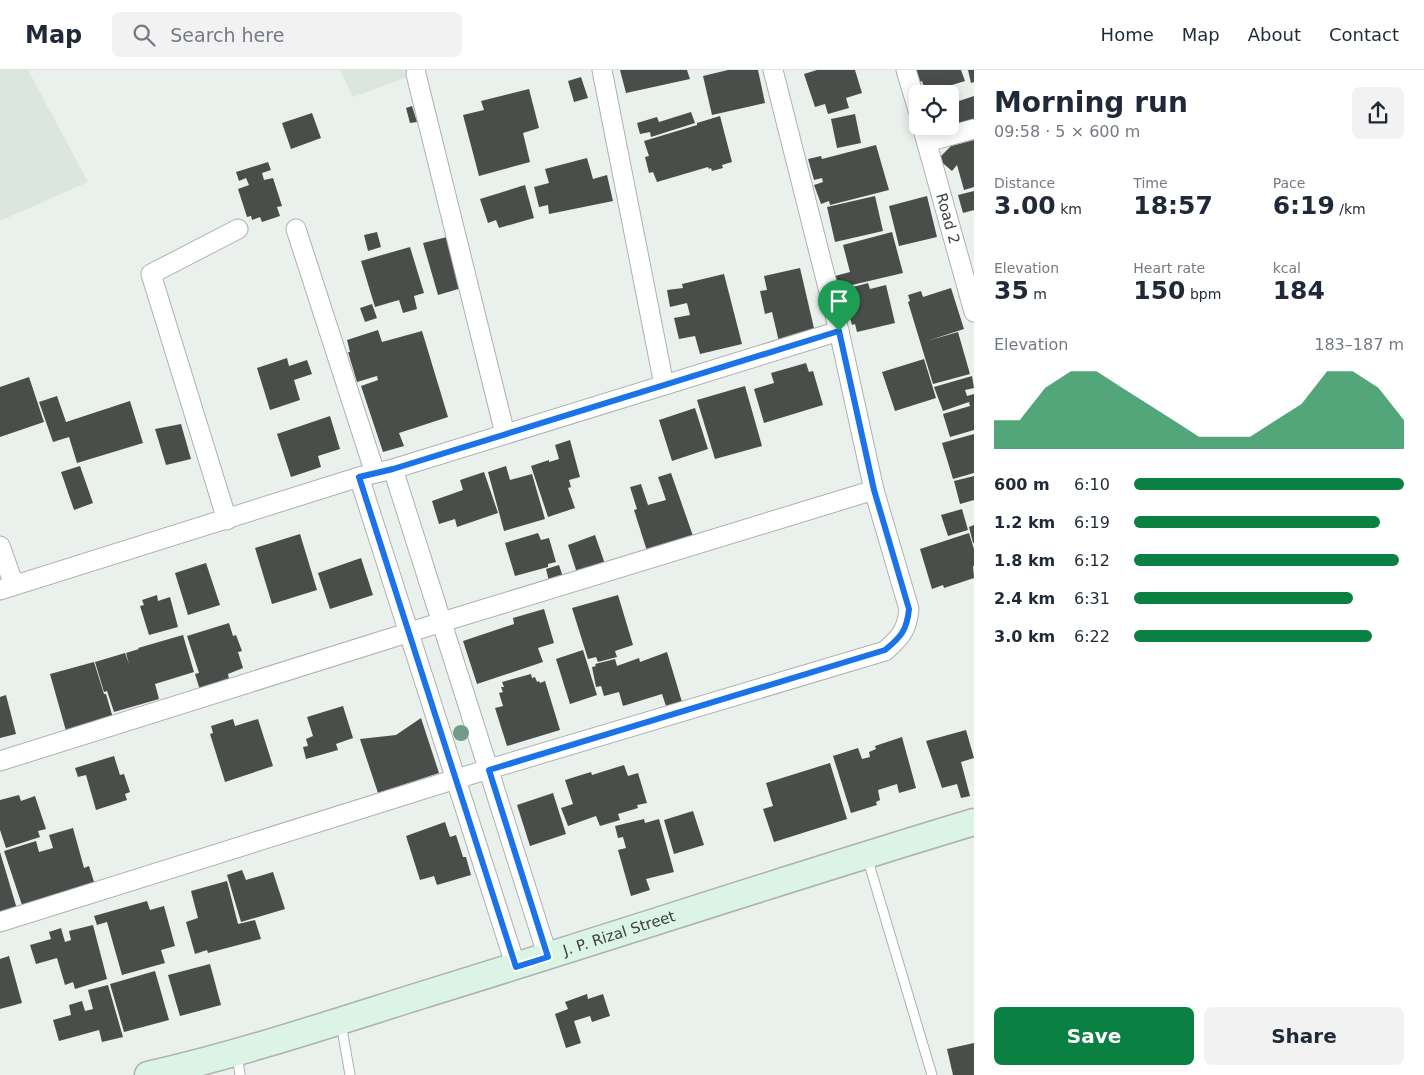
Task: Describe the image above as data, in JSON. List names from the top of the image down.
{
  "streets": {
    "main road": ["J. P. Rizal Street"],
    "street": ["Road 2"]
  },
  "page": {
    "header": "Map",
    "search": "Search here",
    "nav": [
      "Home",
      "Map",
      "About",
      "Contact"
    ],
    "heading": ["Morning run", "09:58 · 5 × 600 m"],
    "stats": [
      ["Distance", "3.00 km"],
      ["Time", "18:57"],
      ["Pace", "6:19 /km"],
      ["Elevation", "35 m"],
      ["Heart rate", "150 bpm"],
      ["kcal", "184"]
    ],
    "chart": ["Elevation", "183–187 m"],
    "list": [
      {
        "name": "600 m",
        "note": "6:10"
      },
      {
        "name": "1.2 km",
        "note": "6:19"
      },
      {
        "name": "1.8 km",
        "note": "6:12"
      },
      {
        "name": "2.4 km",
        "note": "6:31"
      },
      {
        "name": "3.0 km",
        "note": "6:22"
      }
    ],
    "buttons": ["Save", "Share"]
  }
}
